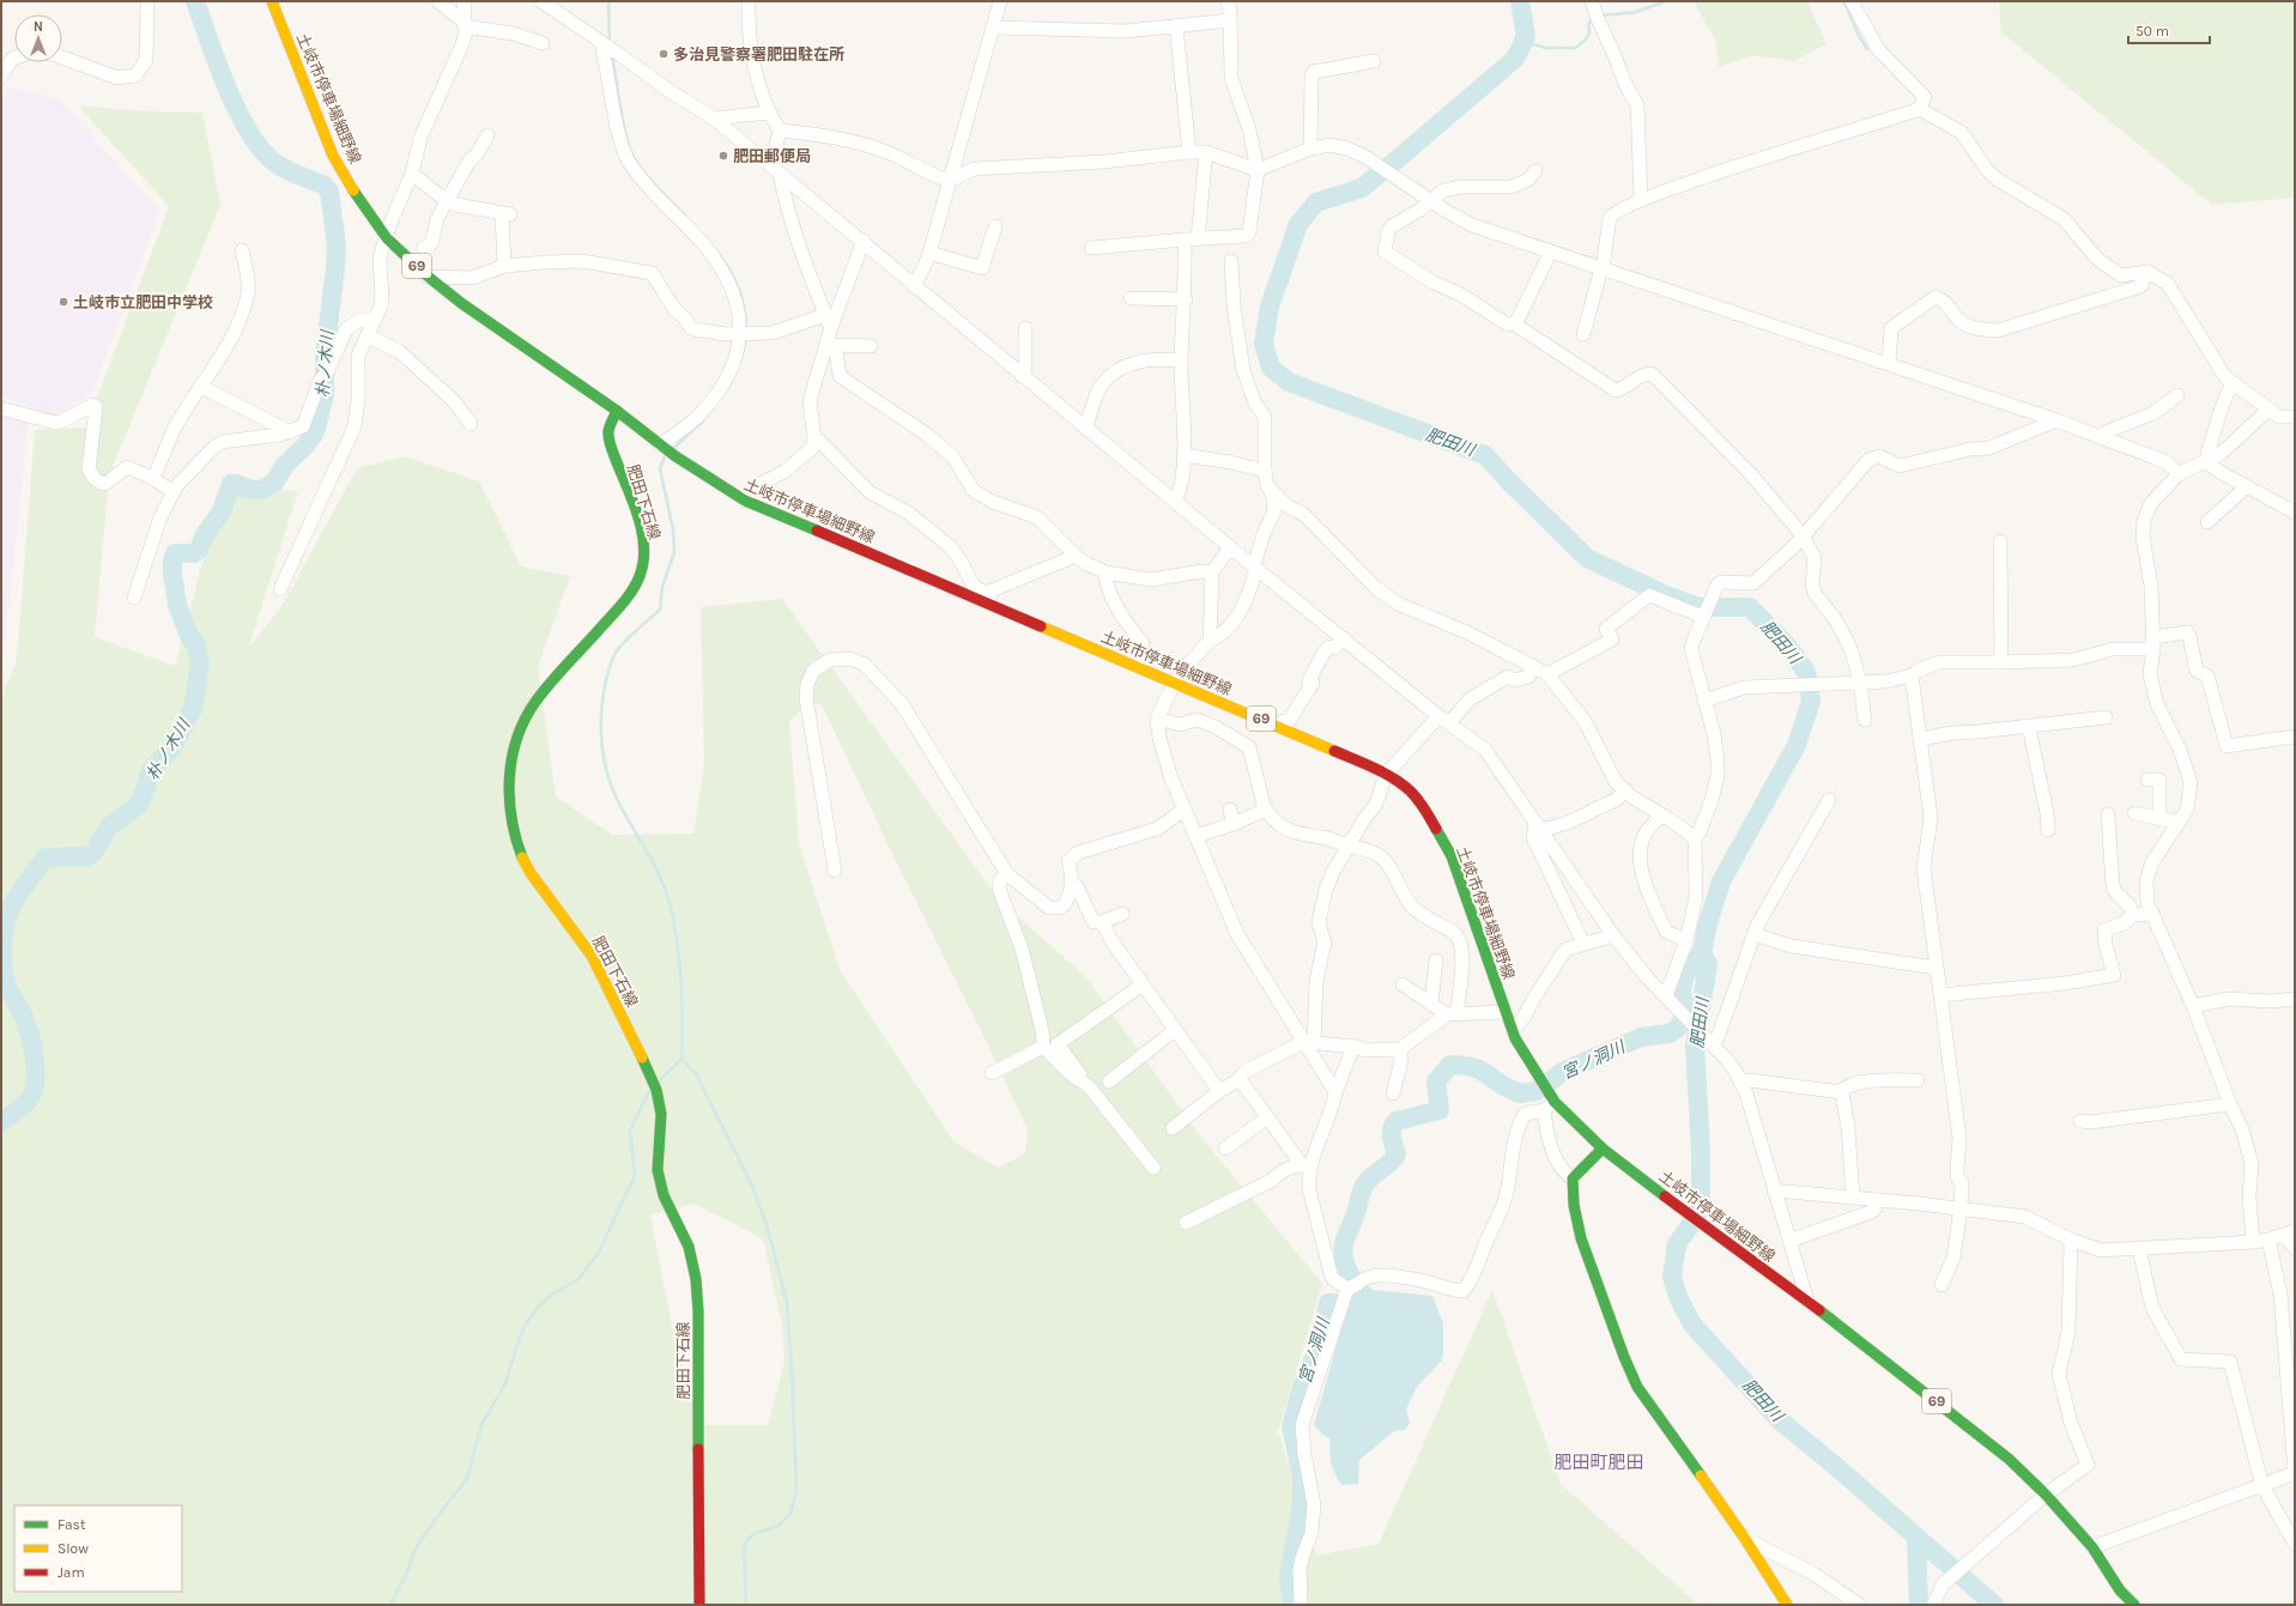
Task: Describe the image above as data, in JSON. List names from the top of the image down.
{
  "streets": {
    "main road": ["土岐市停車場細野線", "69", "肥田下石線"]
  },
  "crossings": [
    ["土岐市停車場細野線", "肥田下石線"]
  ],
  "districts": ["肥田町肥田"],
  "water": ["朴ノ木川", "肥田川", "宮ノ洞川"],
  "places": ["多治見警察署肥田駐在所", "肥田郵便局", "土岐市立肥田中学校"],
  "legend": ["Fast", "Slow", "Jam"],
  "scale_bar": "50 m",
  "north": "top"
}
